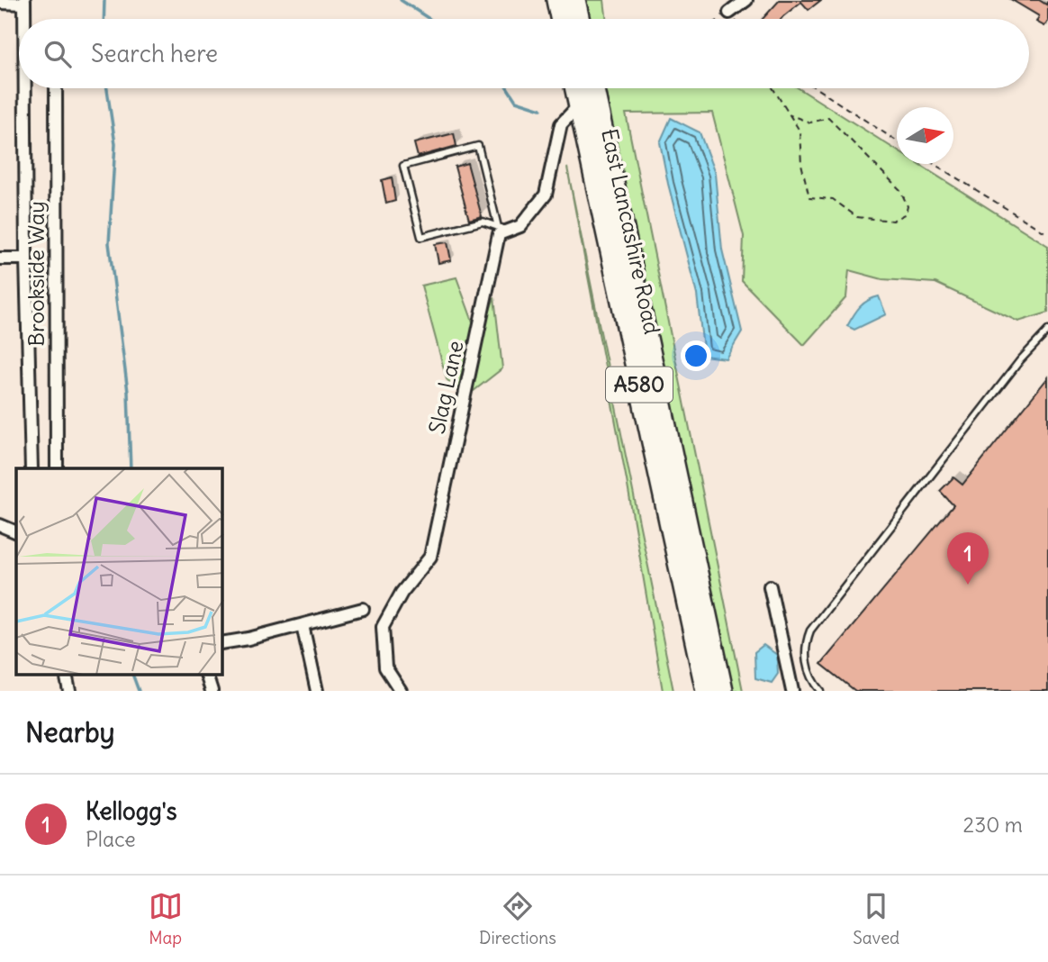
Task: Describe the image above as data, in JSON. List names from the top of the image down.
{
  "streets": {
    "highway": ["East Lancashire Road", "A580"],
    "street": ["Brookside Way", "Slag Lane"]
  },
  "crossings": [
    ["East Lancashire Road", "Slag Lane"]
  ],
  "north": "right",
  "page": {
    "search": "Search here",
    "pins": "1",
    "heading": "Nearby",
    "list": [
      {
        "mark": "1",
        "name": "Kellogg's",
        "note": "Place",
        "value": "230 m"
      }
    ],
    "nav": ["Map", "Directions", "Saved"]
  }
}
